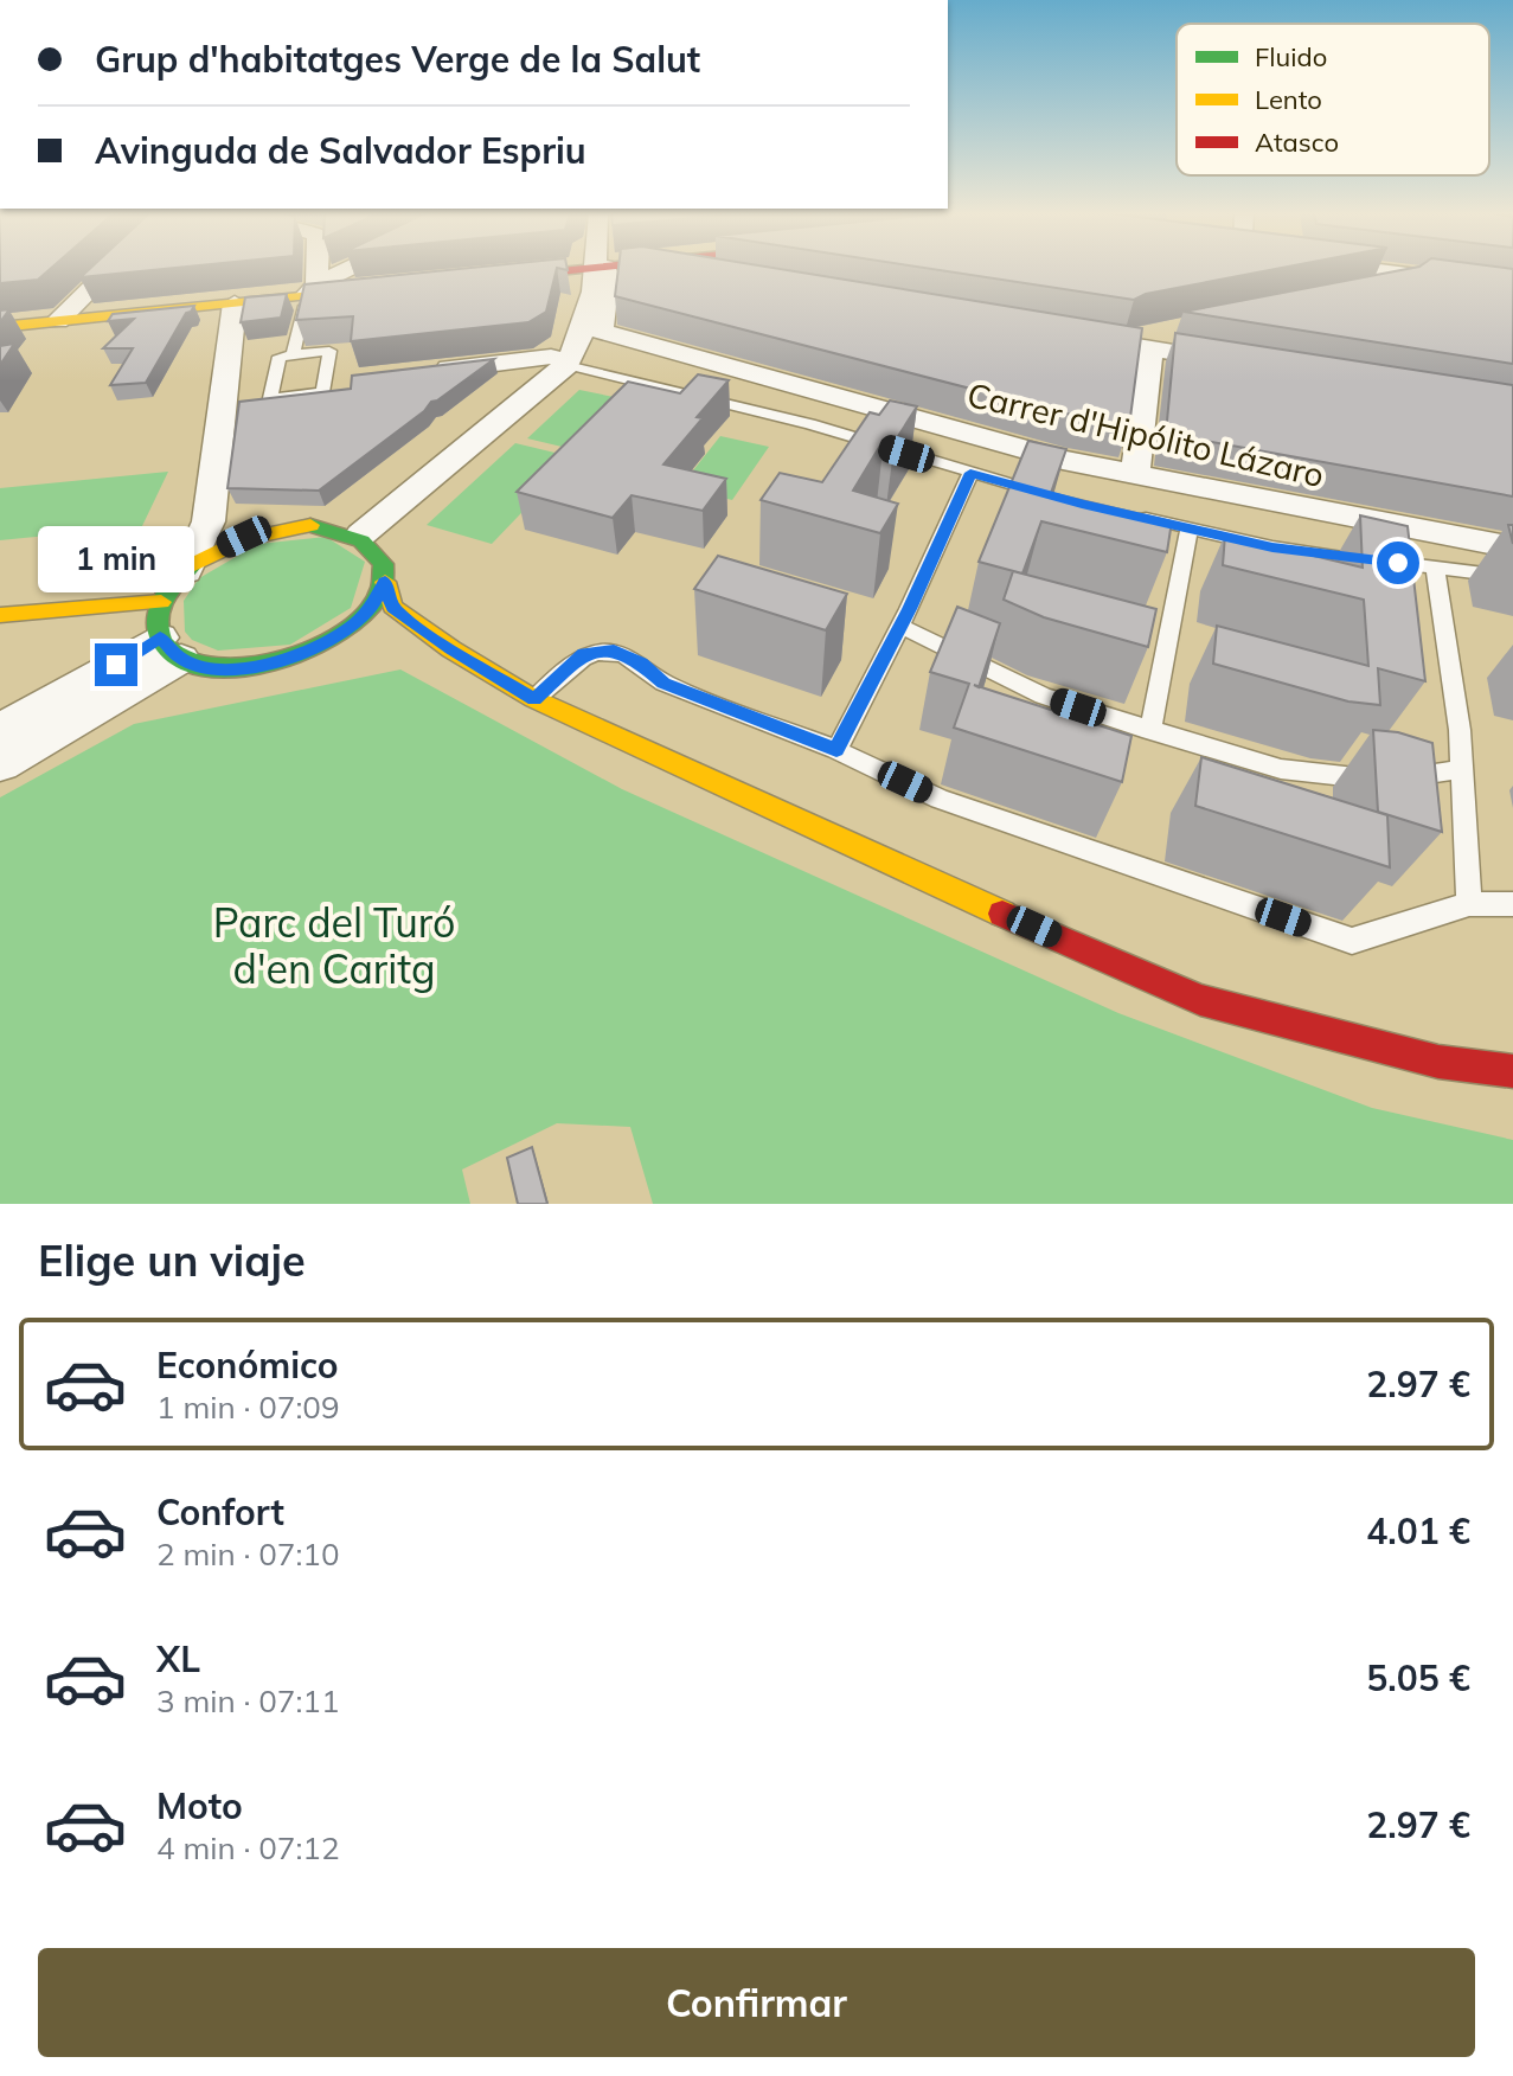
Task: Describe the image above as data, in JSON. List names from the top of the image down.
{
  "streets": {
    "street": ["Carrer d'Hipólito Lázaro"]
  },
  "parks": ["Parc del Turó d'en Caritg"],
  "legend": ["Fluido", "Lento", "Atasco"],
  "page": {
    "banner": ["Grup d'habitatges Verge de la Salut", "Avinguda de Salvador Espriu"],
    "bubble": "1 min",
    "heading": "Elige un viaje",
    "list": [
      {
        "name": "Económico",
        "note": "1 min · 07:09",
        "value": "2.97 €"
      },
      {
        "name": "Confort",
        "note": "2 min · 07:10",
        "value": "4.01 €"
      },
      {
        "name": "XL",
        "note": "3 min · 07:11",
        "value": "5.05 €"
      },
      {
        "name": "Moto",
        "note": "4 min · 07:12",
        "value": "2.97 €"
      }
    ],
    "buttons": "Confirmar"
  }
}
